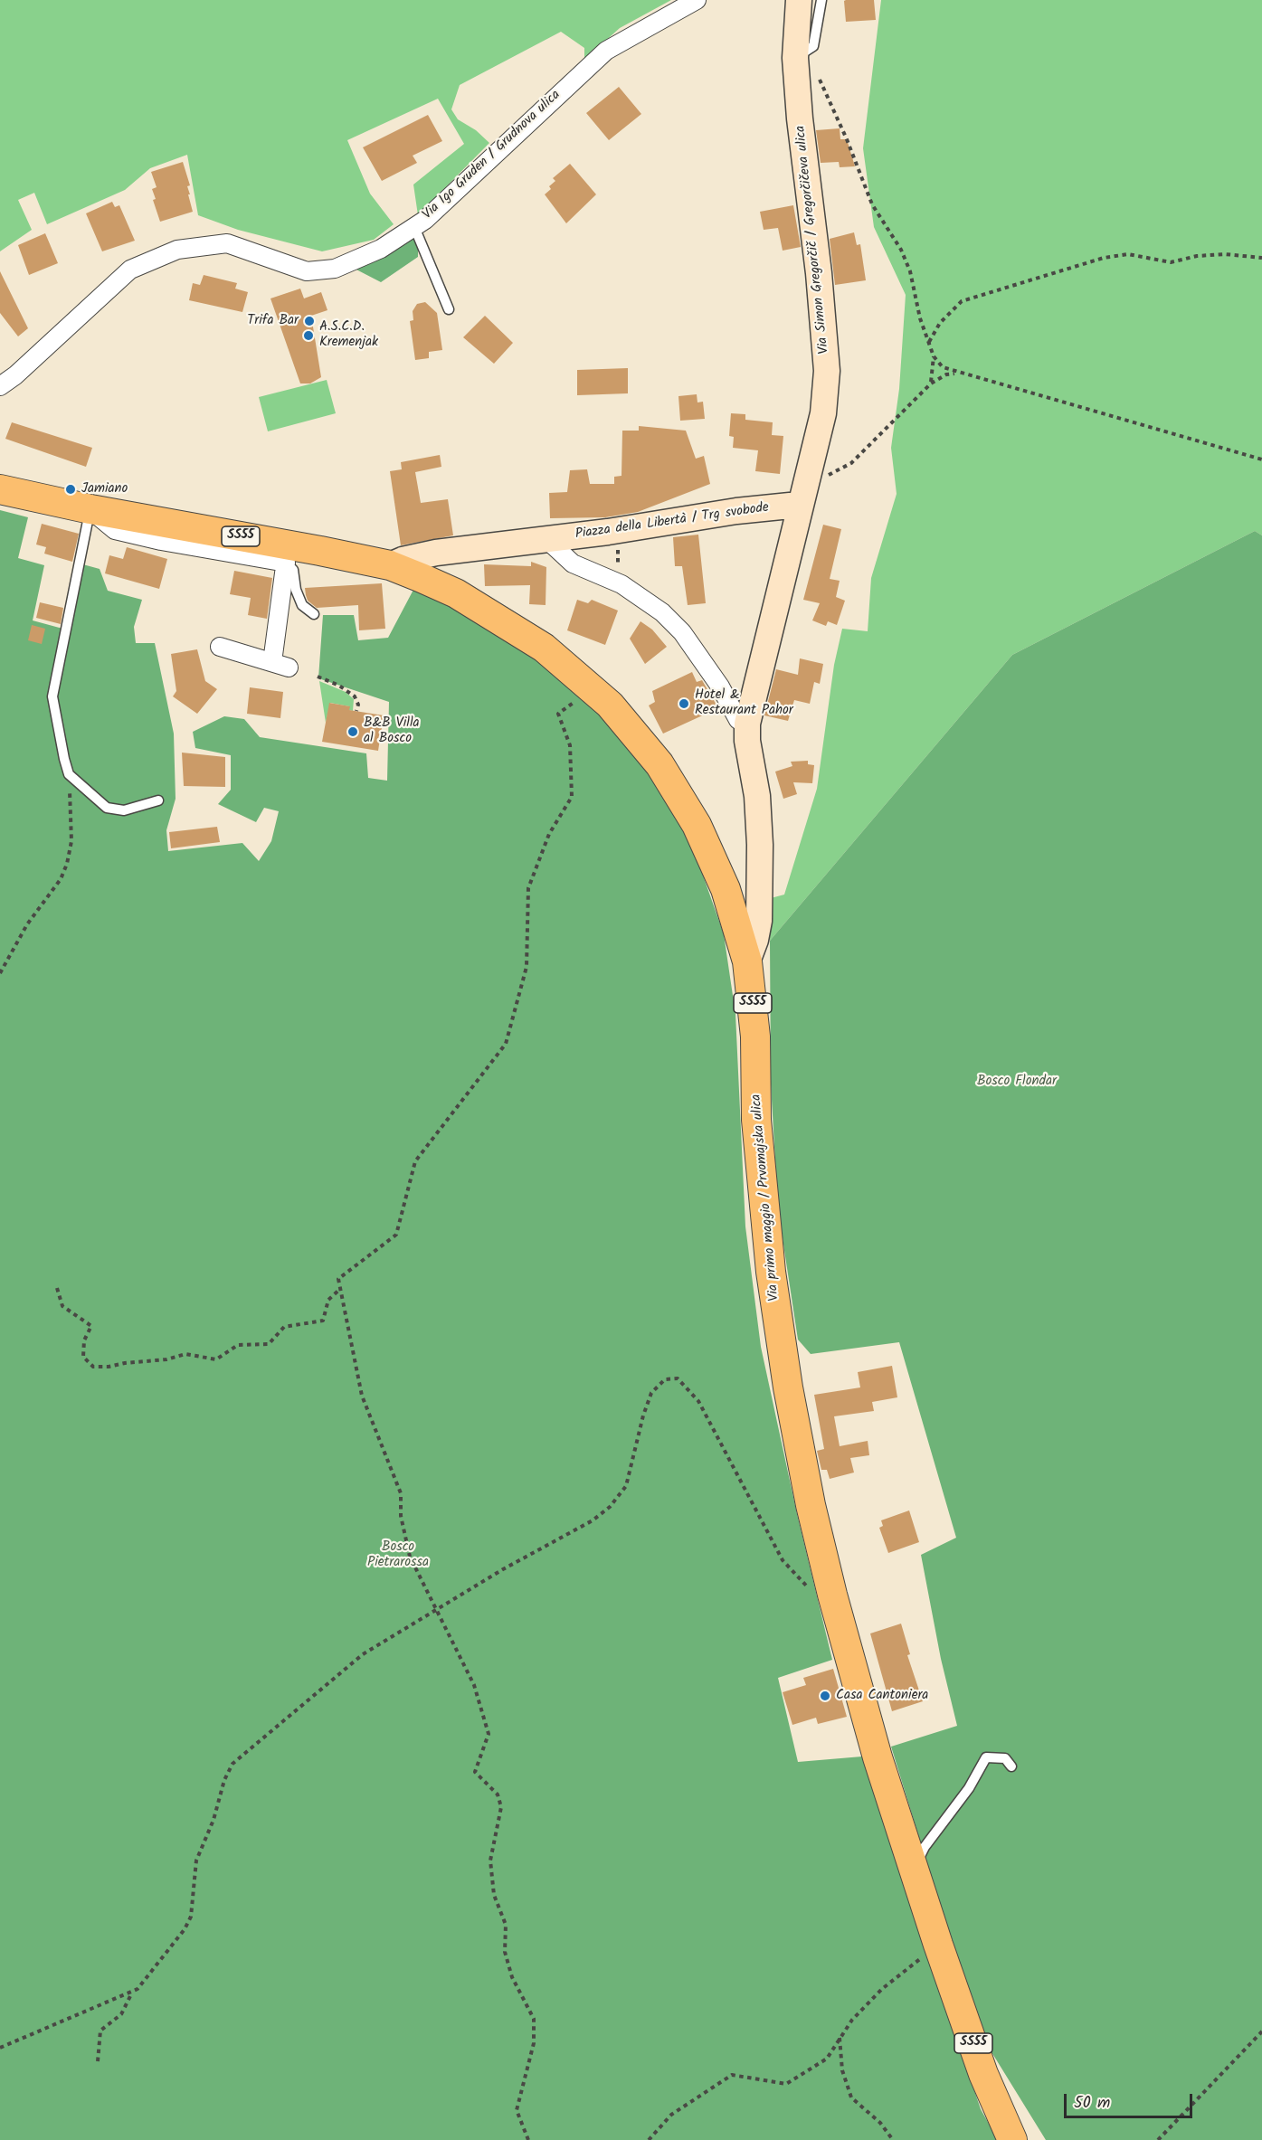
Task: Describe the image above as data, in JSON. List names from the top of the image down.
{
  "streets": {
    "main road": [
      "Via Simon Gregorčič / Gregorčičeva ulica",
      "Piazza della Libertà / Trg svobode",
      "SS55",
      "Via primo maggio / Prvomajska ulica"
    ],
    "street": ["Via Igo Gruden / Grudnova ulica"]
  },
  "crossings": [
    ["Via Simon Gregorčič / Gregorčičeva ulica", "Piazza della Libertà / Trg svobode"],
    ["Via Simon Gregorčič / Gregorčičeva ulica", "Via primo maggio / Prvomajska ulica"],
    ["Piazza della Libertà / Trg svobode", "Via primo maggio / Prvomajska ulica"],
    ["SS55", "Via primo maggio / Prvomajska ulica"]
  ],
  "parks": ["Bosco Flondar", "Bosco Pietrarossa"],
  "places": [
    "Trifa Bar",
    "A.S.C.D. Kremenjak",
    "Jamiano",
    "Hotel & Restaurant Pahor",
    "B&B Villa al Bosco",
    "Casa Cantoniera"
  ],
  "scale_bar": "50 m"
}
